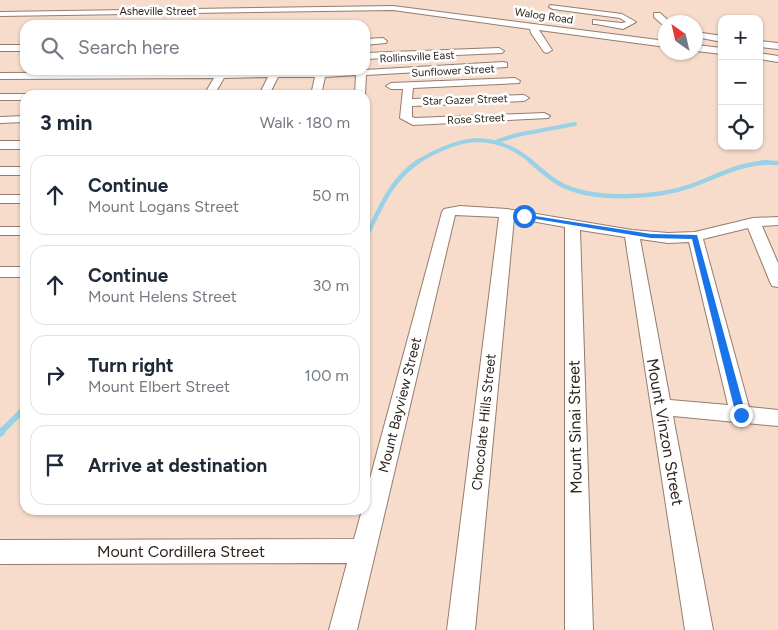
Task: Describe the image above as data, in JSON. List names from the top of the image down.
{
  "streets": {
    "street": [
      "Walog Road",
      "Rollinsville East",
      "Sunflower Street",
      "Star Gazer Street",
      "Rose Street",
      "Mount Bayview Street",
      "Chocolate Hills Street",
      "Mount Sinai Street",
      "Mount Vinzon Street",
      "Mount Cordillera Street"
    ]
  },
  "crossings": [
    ["Star Gazer Street", "Rose Street"],
    ["Mount Bayview Street", "Chocolate Hills Street"],
    ["Mount Bayview Street", "Mount Cordillera Street"]
  ],
  "north": "top left",
  "page": {
    "map_buttons": ["+", "−"],
    "search": "Search here",
    "heading": ["3 min", "Walk · 180 m"],
    "list": [
      ["Continue", "Mount Logans Street", "50 m"],
      ["Continue", "Mount Helens Street", "30 m"],
      ["Turn right", "Mount Elbert Street", "100 m"],
      "Arrive at destination"
    ]
  }
}
